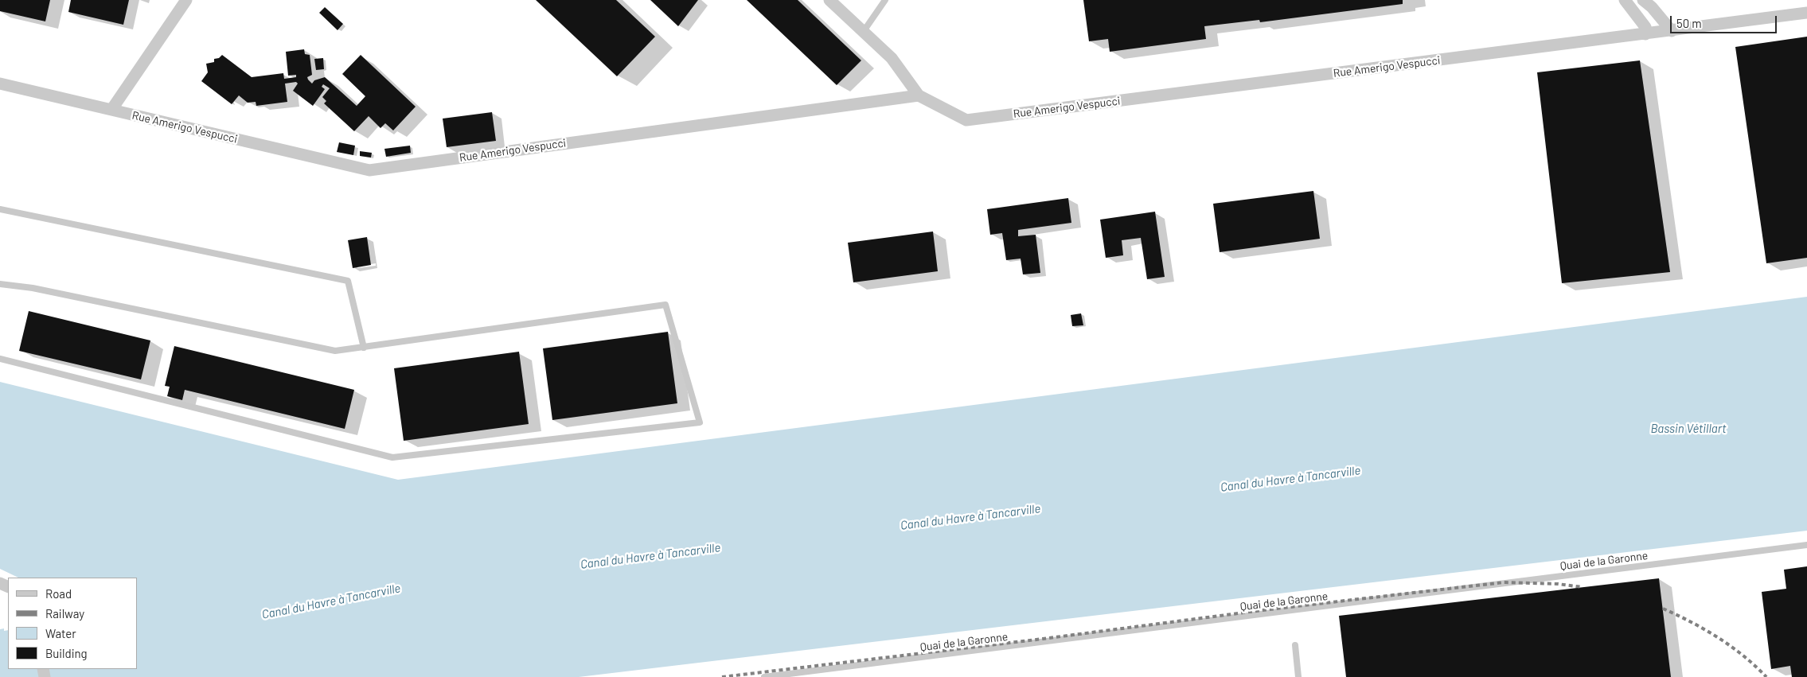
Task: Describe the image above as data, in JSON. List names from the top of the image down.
{
  "streets": {
    "street": ["Rue Amerigo Vespucci"],
    "lane": ["Quai de la Garonne"]
  },
  "water": ["Bassin Vétillart", "Canal du Havre à Tancarville"],
  "legend": [
    "Road",
    "Railway",
    "Water",
    "Building"
  ],
  "scale_bar": "50 m"
}
